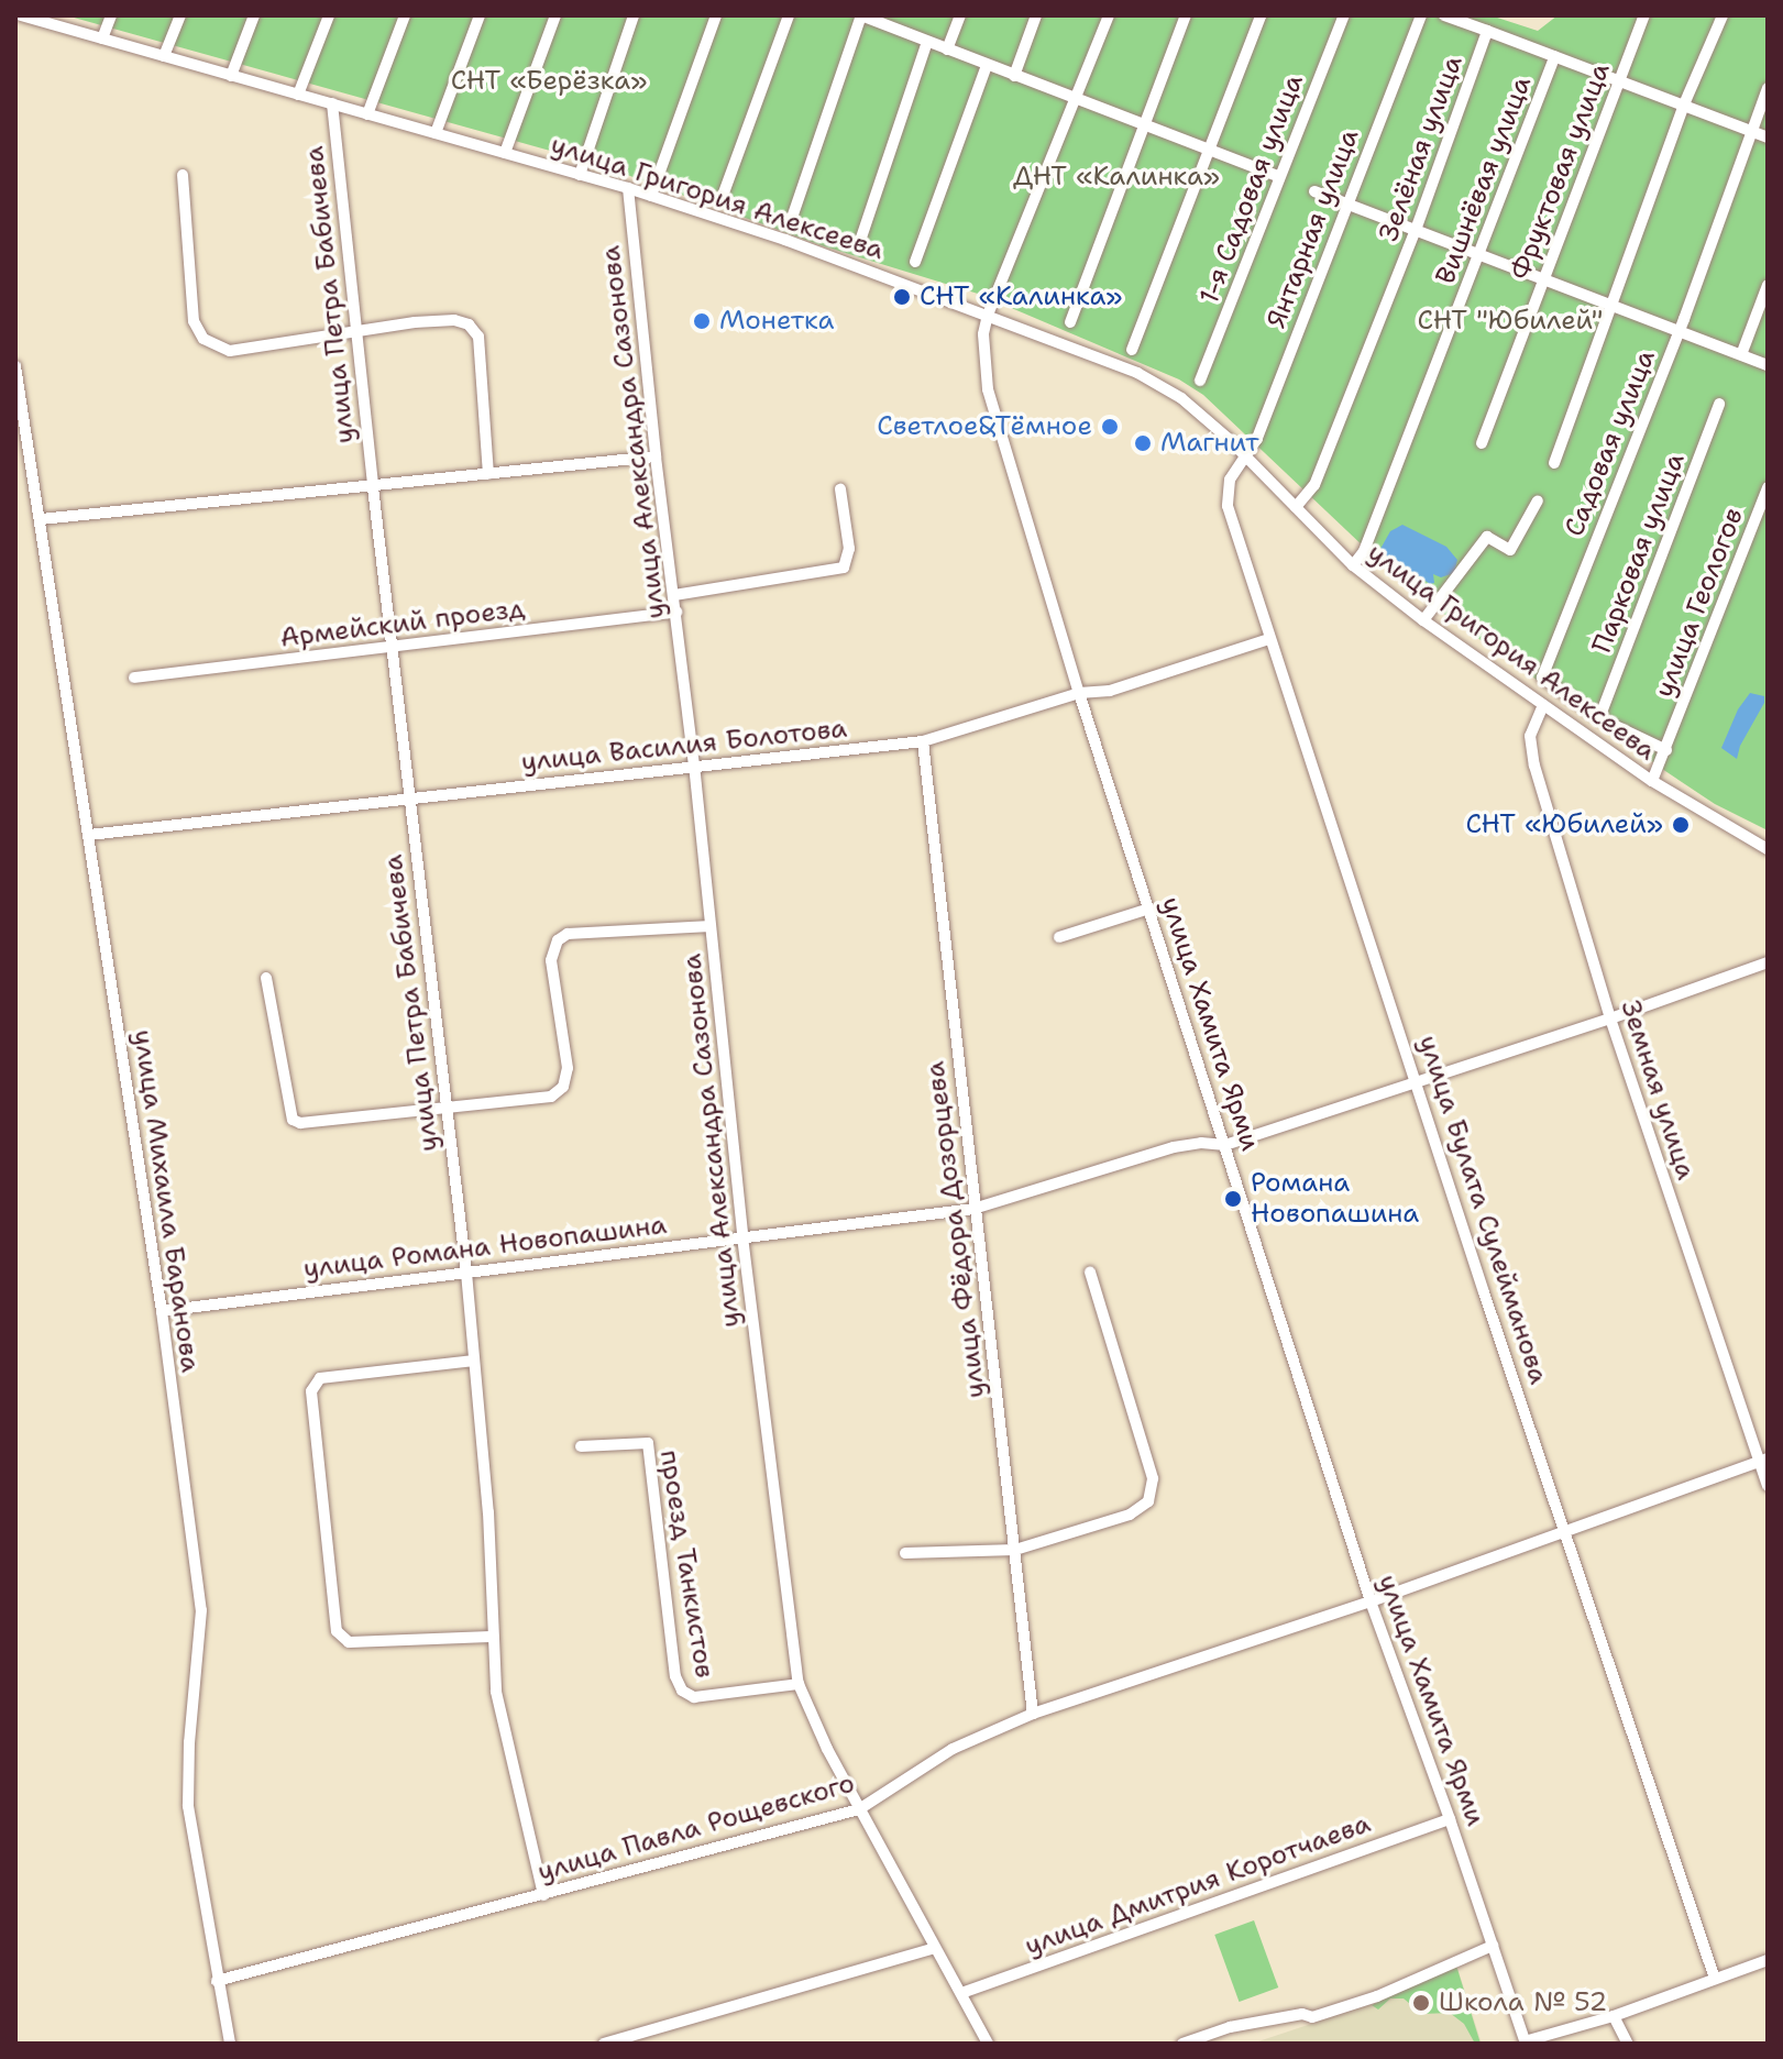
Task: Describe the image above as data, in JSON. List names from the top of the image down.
{
  "streets": {
    "street": [
      "Зелёная улица",
      "Фруктовая улица",
      "Вишнёвая улица",
      "1-я Садовая улица",
      "улица Григория Алексеева",
      "Янтарная улица",
      "улица Петра Бабичева",
      "улица Александра Сазонова",
      "Садовая улица",
      "Парковая улица",
      "улица Геологов",
      "Армейский проезд",
      "улица Василия Болотова",
      "улица Хамита Ярми",
      "Земная улица",
      "улица Михаила Баранова",
      "улица Булата Сулейманова",
      "улица Фёдора Дозорцева",
      "улица Романа Новопашина",
      "проезд Танкистов",
      "улица Павла Рощевского",
      "улица Дмитрия Коротчаева"
    ]
  },
  "crossings": [
    ["Зелёная улица", "Фруктовая улица"],
    ["Зелёная улица", "Вишнёвая улица"],
    ["Зелёная улица", "улица Григория Алексеева"],
    ["Зелёная улица", "Садовая улица"],
    ["Вишнёвая улица", "улица Григория Алексеева"],
    ["улица Григория Алексеева", "Янтарная улица"],
    ["улица Григория Алексеева", "улица Петра Бабичева"],
    ["улица Григория Алексеева", "улица Александра Сазонова"],
    ["улица Григория Алексеева", "улица Геологов"],
    ["улица Григория Алексеева", "улица Хамита Ярми"],
    ["улица Григория Алексеева", "Земная улица"],
    ["улица Григория Алексеева", "улица Булата Сулейманова"],
    ["Янтарная улица", "улица Булата Сулейманова"],
    ["улица Петра Бабичева", "Армейский проезд"],
    ["улица Петра Бабичева", "улица Василия Болотова"],
    ["улица Петра Бабичева", "улица Романа Новопашина"],
    ["улица Петра Бабичева", "улица Павла Рощевского"],
    ["улица Александра Сазонова", "Армейский проезд"],
    ["улица Александра Сазонова", "улица Василия Болотова"],
    ["улица Александра Сазонова", "улица Романа Новопашина"],
    ["улица Александра Сазонова", "проезд Танкистов"],
    ["улица Александра Сазонова", "улица Павла Рощевского"],
    ["улица Александра Сазонова", "улица Дмитрия Коротчаева"],
    ["Садовая улица", "Парковая улица"],
    ["Садовая улица", "улица Геологов"],
    ["улица Василия Болотова", "улица Хамита Ярми"],
    ["улица Василия Болотова", "улица Михаила Баранова"],
    ["улица Василия Болотова", "улица Булата Сулейманова"],
    ["улица Василия Болотова", "улица Фёдора Дозорцева"],
    ["улица Хамита Ярми", "улица Романа Новопашина"],
    ["улица Хамита Ярми", "улица Павла Рощевского"],
    ["улица Хамита Ярми", "улица Дмитрия Коротчаева"],
    ["Земная улица", "улица Романа Новопашина"],
    ["Земная улица", "улица Павла Рощевского"],
    ["улица Михаила Баранова", "улица Романа Новопашина"],
    ["улица Михаила Баранова", "улица Павла Рощевского"],
    ["улица Булата Сулейманова", "улица Романа Новопашина"],
    ["улица Булата Сулейманова", "улица Павла Рощевского"],
    ["улица Фёдора Дозорцева", "улица Романа Новопашина"],
    ["улица Фёдора Дозорцева", "улица Павла Рощевского"]
  ],
  "parks": ["СНТ «Берёзка»", "ДНТ «Калинка»", "СНТ \"Юбилей\""],
  "places": [
    "СНТ «Калинка»",
    "Монетка",
    "Светлое&Тёмное",
    "Магнит",
    "СНТ «Юбилей»",
    "Романа Новопашина",
    "Школа № 52"
  ]
}
